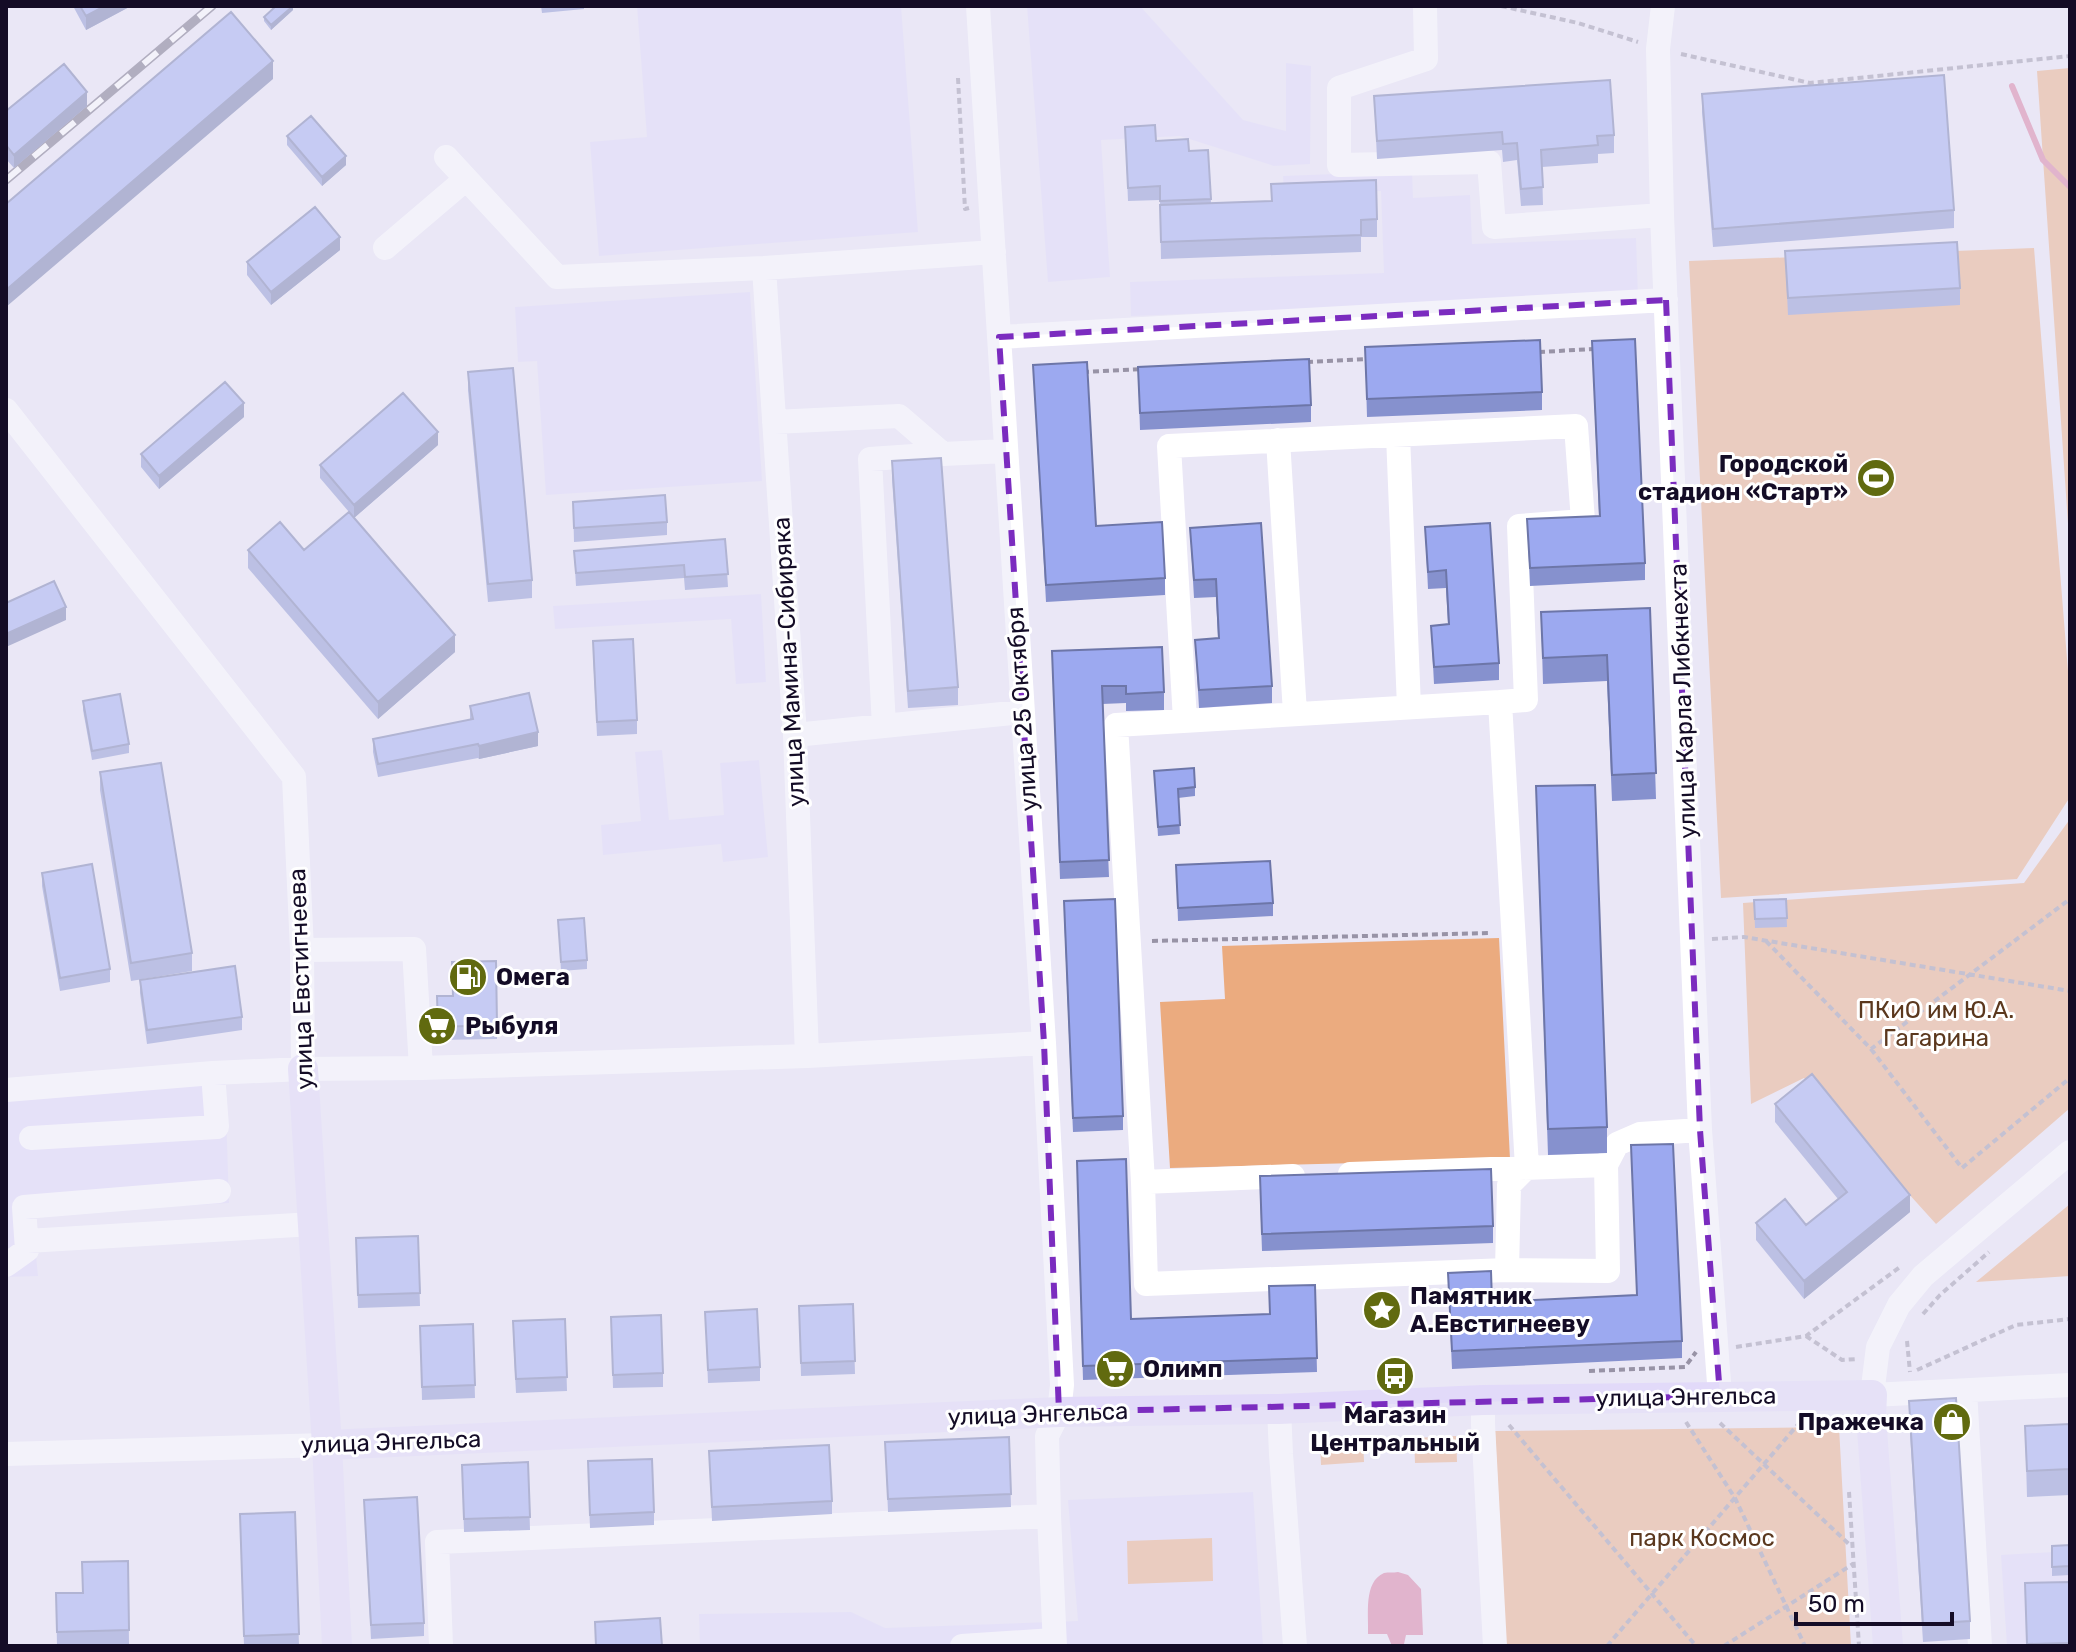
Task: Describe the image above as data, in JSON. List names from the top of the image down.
{
  "streets": {
    "main road": ["улица Евстигнеева", "улица Энгельса"],
    "street": ["улица Мамина-Сибиряка", "улица Карла Либкнехта", "улица 25 Октября"]
  },
  "crossings": [
    ["улица Карла Либкнехта", "улица Энгельса"],
    ["улица 25 Октября", "улица Энгельса"],
    ["улица Евстигнеева", "улица Энгельса"]
  ],
  "parks": ["ПКиО им Ю.А. Гагарина", "парк Космос"],
  "places": {
    "sports": ["Городской стадион «Старт»"],
    "fuel station": ["Омега"],
    "supermarket": ["Рыбуля", "Олимп"],
    "place": ["Памятник А.Евстигнееву"],
    "bus stop": ["Магазин Центральный"],
    "shop": ["Пражечка"]
  },
  "scale_bar": "50 m"
}
